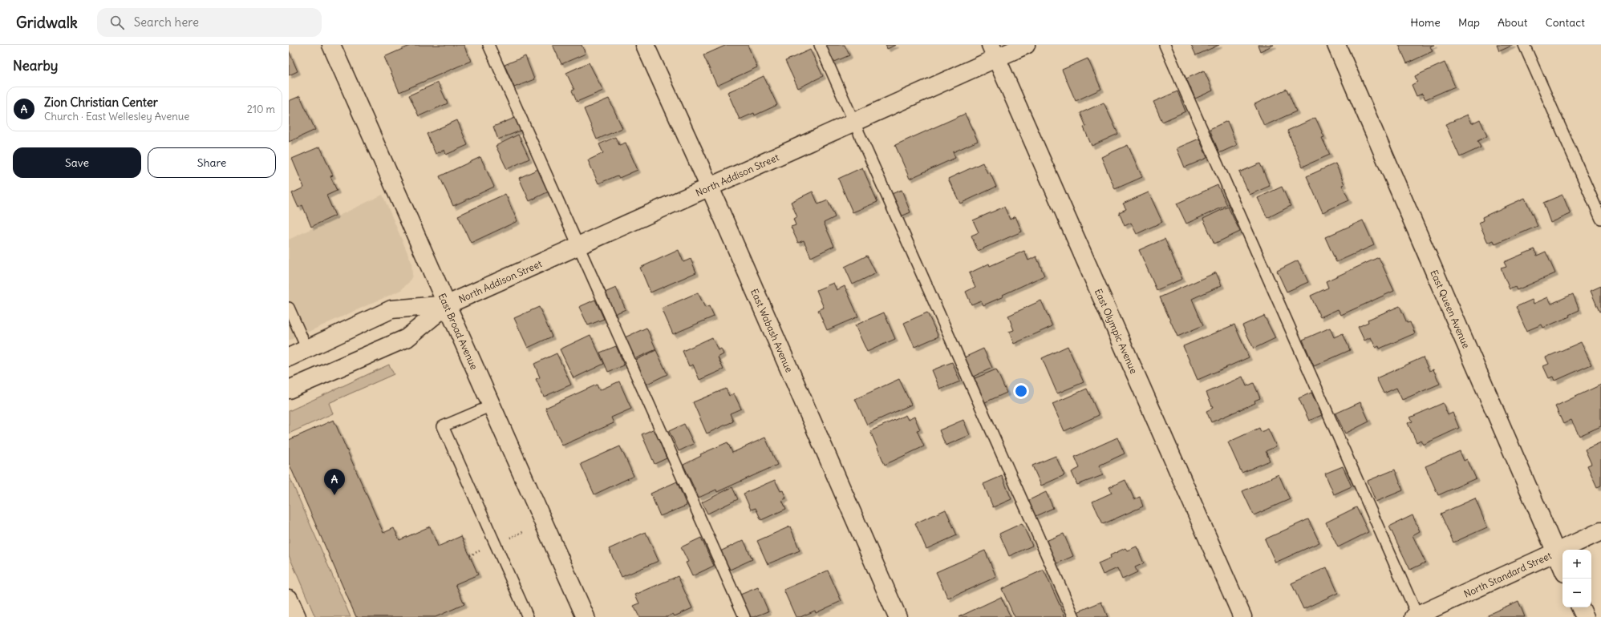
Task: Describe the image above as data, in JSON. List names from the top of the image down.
{
  "streets": {
    "street": [
      "North Addison Street",
      "East Queen Avenue",
      "East Wabash Avenue",
      "East Broad Avenue",
      "East Olympic Avenue",
      "North Standard Street"
    ]
  },
  "crossings": [
    ["North Addison Street", "East Wabash Avenue"],
    ["North Addison Street", "East Broad Avenue"],
    ["North Addison Street", "East Olympic Avenue"],
    ["East Queen Avenue", "North Standard Street"]
  ],
  "page": {
    "header": "Gridwalk",
    "search": "Search here",
    "nav": [
      "Home",
      "Map",
      "About",
      "Contact"
    ],
    "heading": "Nearby",
    "list": [
      {
        "mark": "A",
        "name": "Zion Christian Center",
        "note": "Church · East Wellesley Avenue",
        "value": "210 m"
      }
    ],
    "buttons": ["Save", "Share"],
    "pins": "A",
    "map_buttons": ["+", "−"]
  }
}
